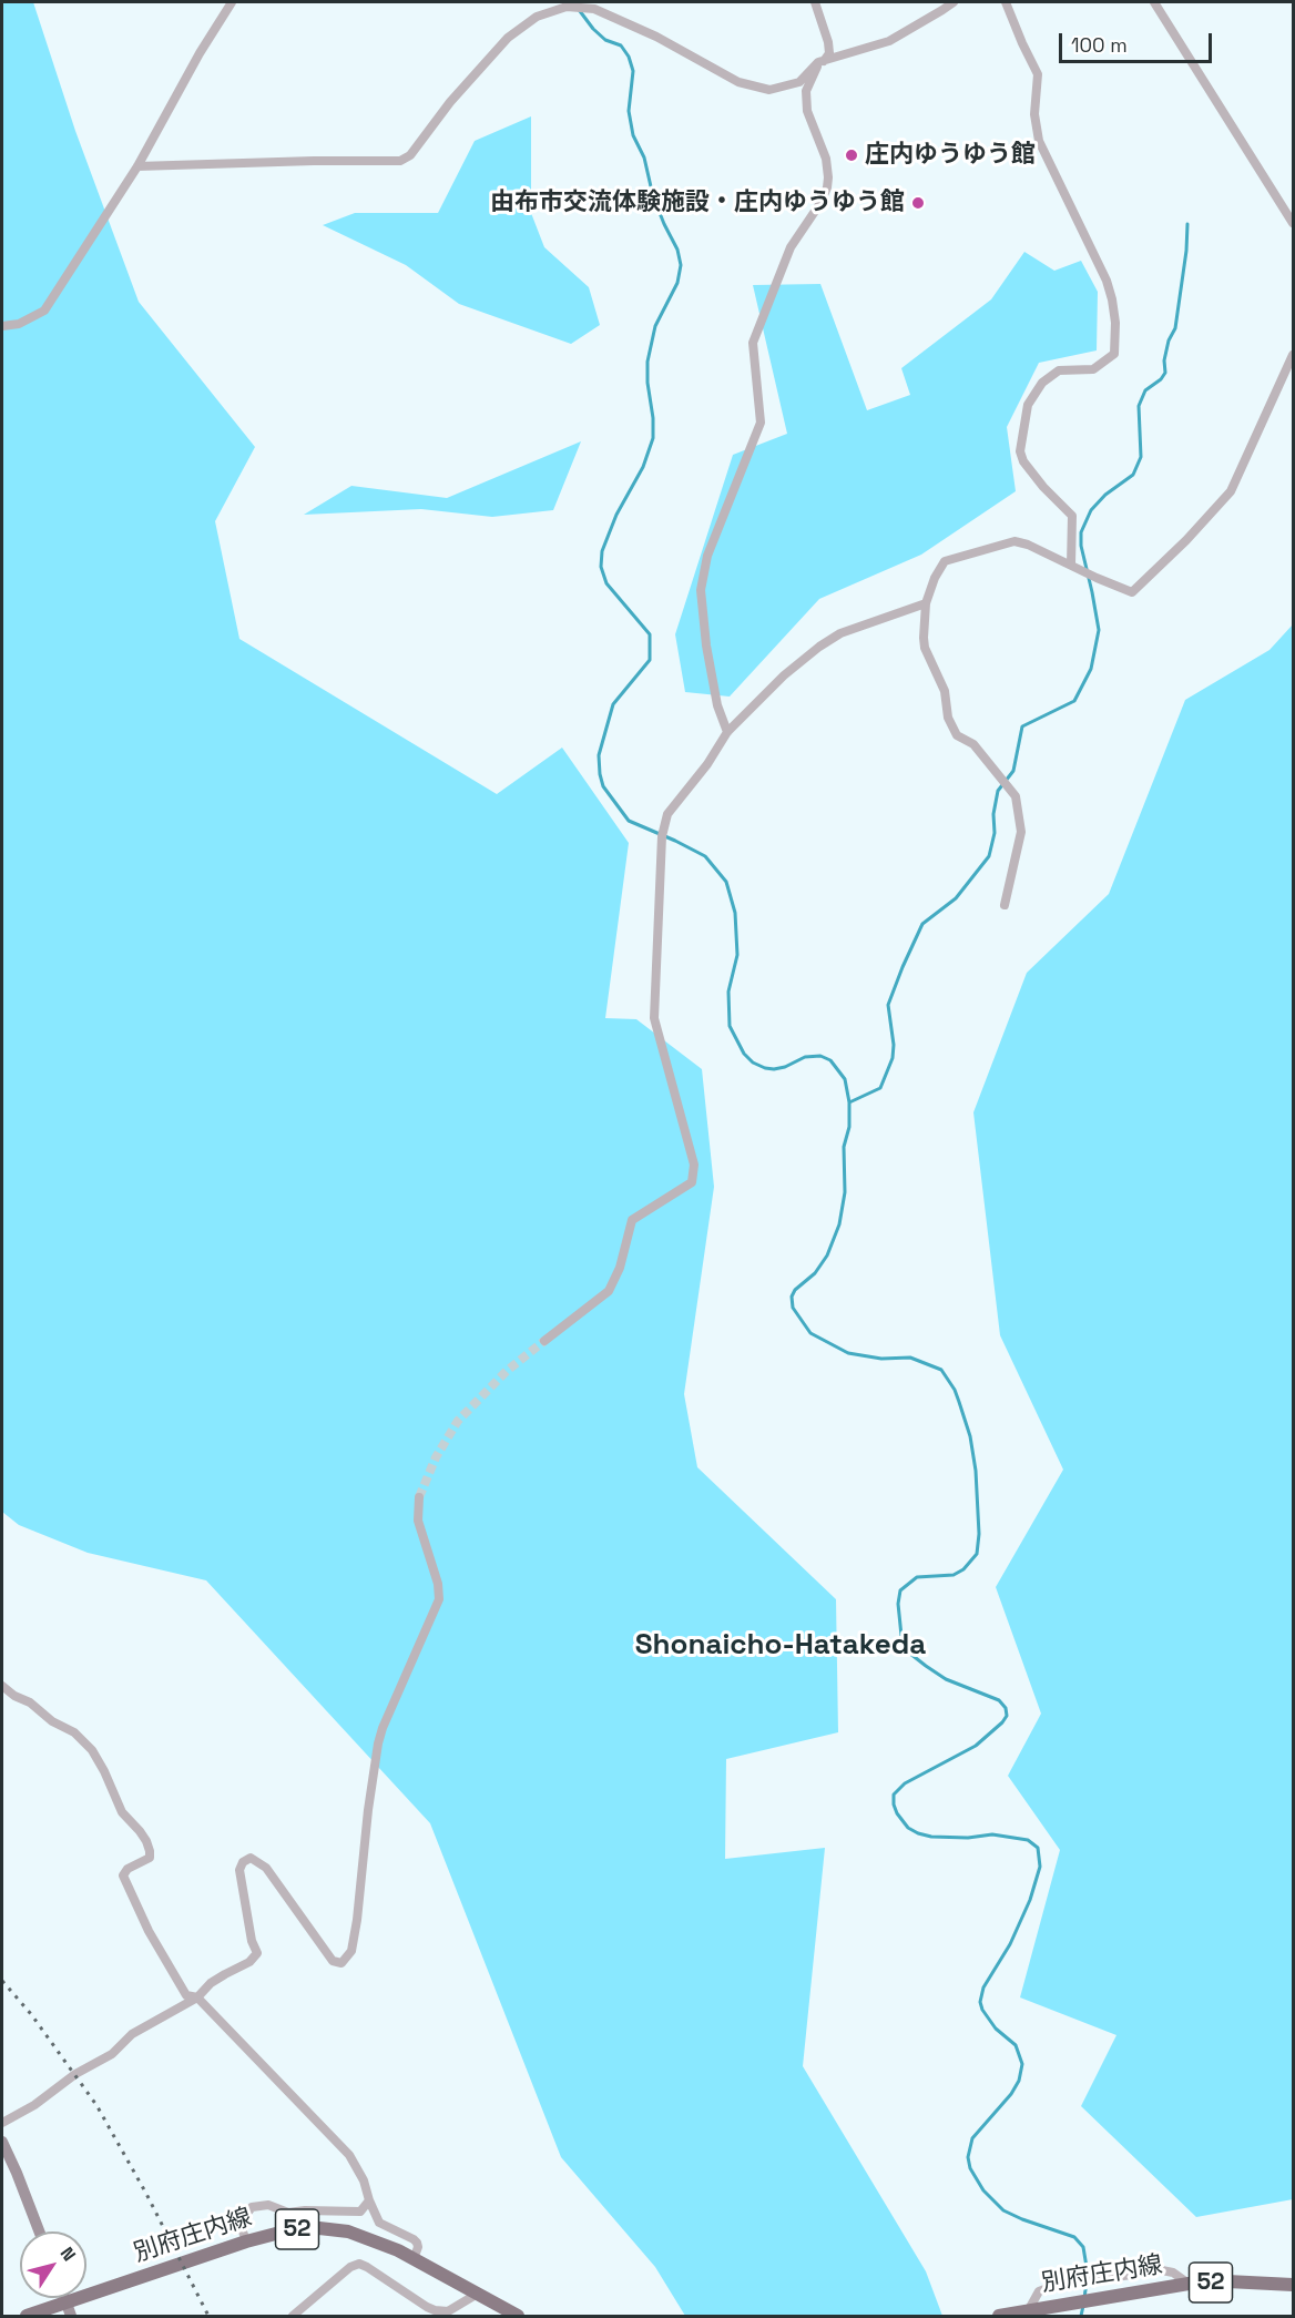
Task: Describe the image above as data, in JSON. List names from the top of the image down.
{
  "streets": {
    "main road": ["52", "別府庄内線"]
  },
  "districts": ["Shonaicho-Hatakeda"],
  "places": ["庄内ゆうゆう館", "由布市交流体験施設・庄内ゆうゆう館"],
  "scale_bar": "100 m",
  "north": "top right"
}
